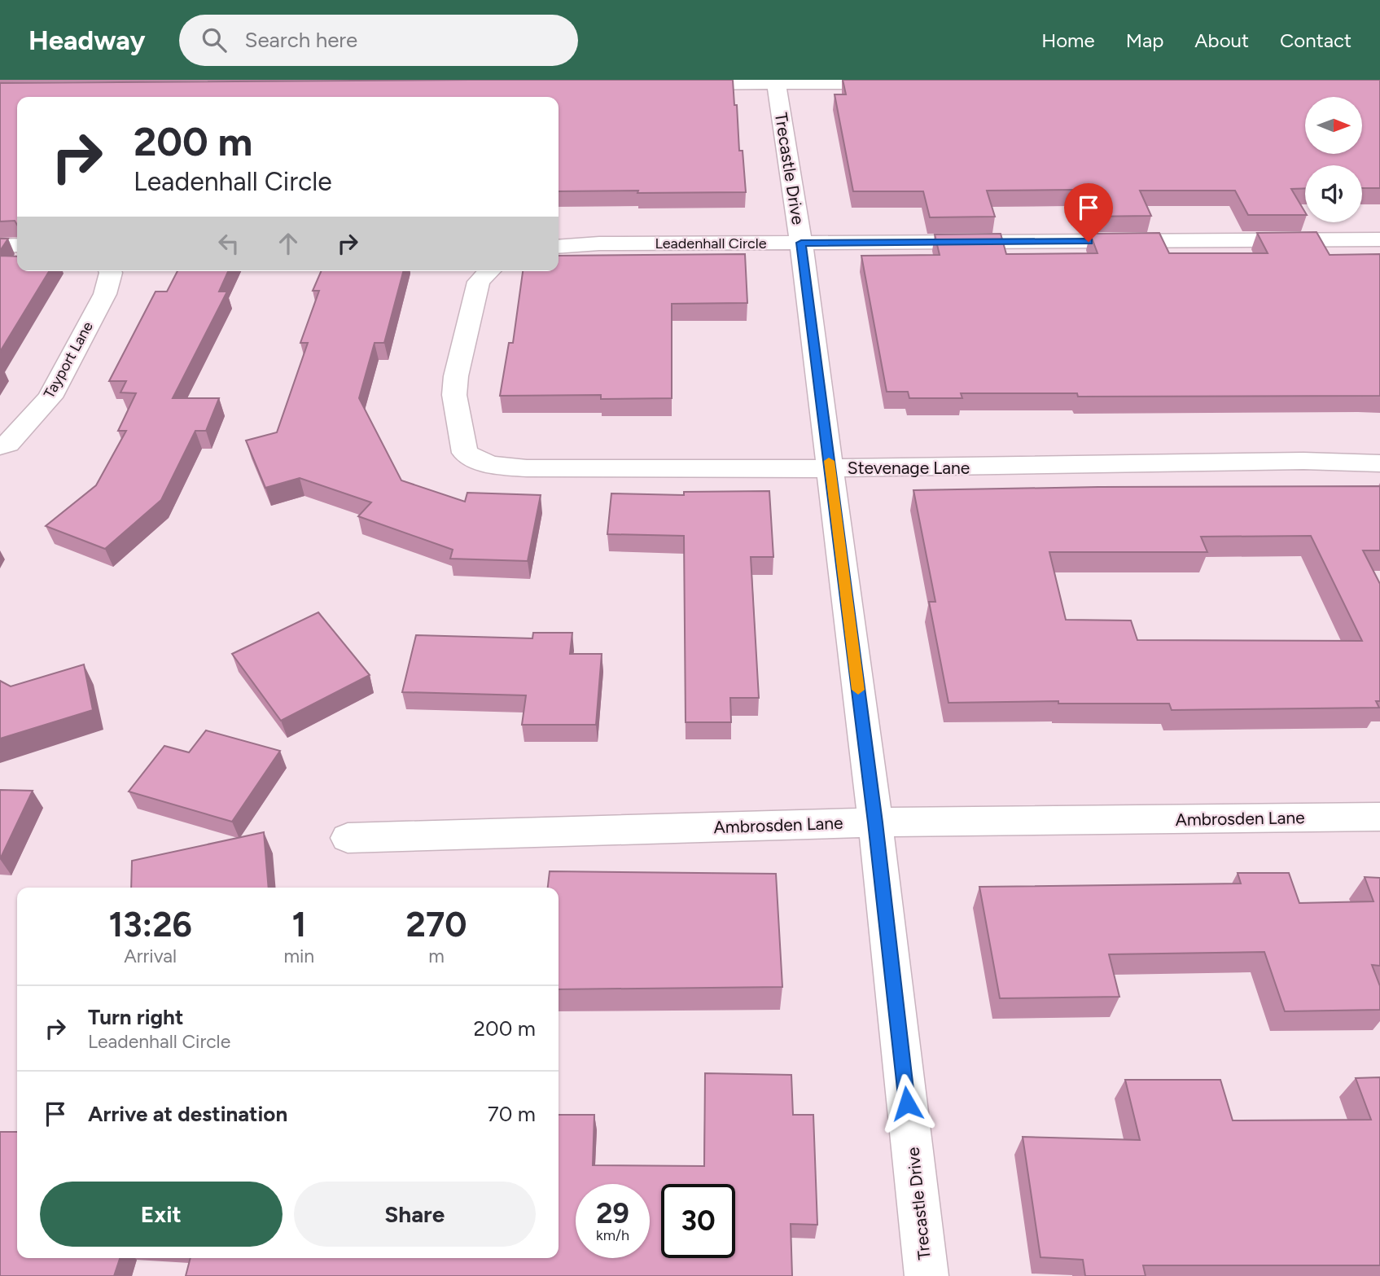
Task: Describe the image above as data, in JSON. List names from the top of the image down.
{
  "streets": {
    "street": [
      "Trecastle Drive",
      "Leadenhall Circle",
      "Tayport Lane",
      "Stevenage Lane",
      "Ambrosden Lane"
    ]
  },
  "crossings": [
    ["Trecastle Drive", "Leadenhall Circle"],
    ["Trecastle Drive", "Stevenage Lane"],
    ["Trecastle Drive", "Ambrosden Lane"]
  ],
  "north": "right",
  "page": {
    "header": "Headway",
    "search": "Search here",
    "nav": [
      "Home",
      "Map",
      "About",
      "Contact"
    ],
    "turn": ["200 m", "Leadenhall Circle"],
    "eta": [
      "13:26",
      "Arrival",
      "1",
      "min",
      "270",
      "m"
    ],
    "list": [
      {
        "name": "Turn right",
        "note": "Leadenhall Circle",
        "value": "200 m"
      },
      {
        "name": "Arrive at destination",
        "value": "70 m"
      }
    ],
    "buttons": ["Exit", "Share"],
    "speed": "29 km/h",
    "limit": "30"
  }
}
